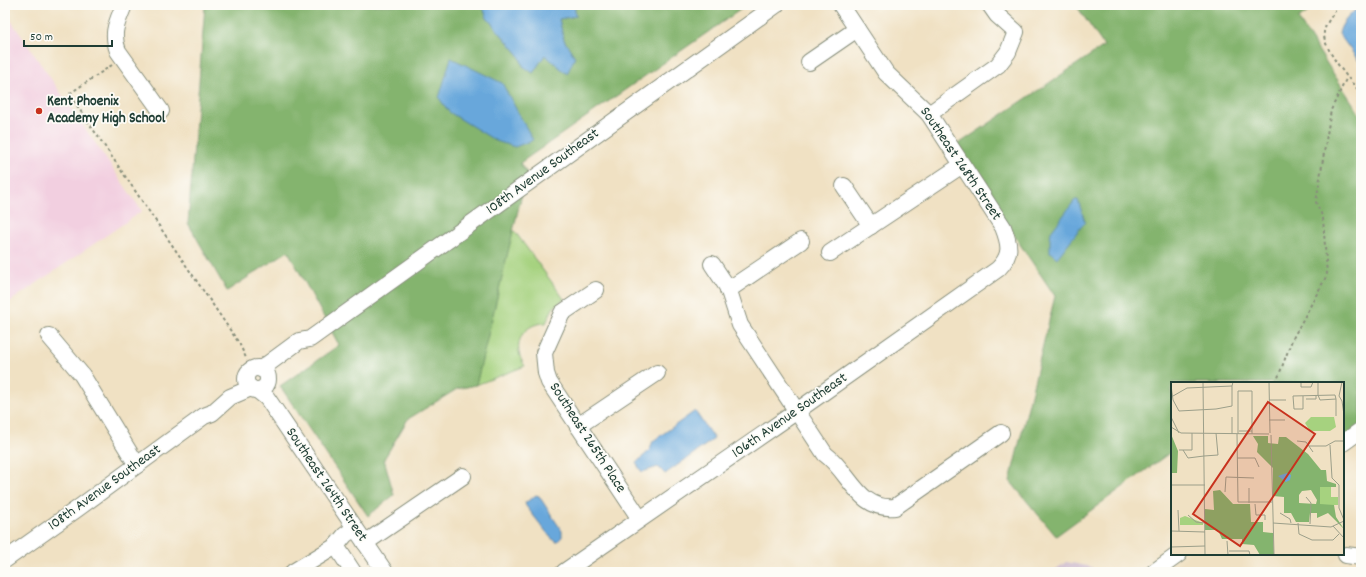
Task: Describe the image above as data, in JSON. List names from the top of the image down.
{
  "streets": {
    "street": [
      "Southeast 268th Street",
      "108th Avenue Southeast",
      "106th Avenue Southeast",
      "Southeast 265th Place",
      "Southeast 264th Street"
    ]
  },
  "crossings": [
    ["Southeast 268th Street", "106th Avenue Southeast"],
    ["108th Avenue Southeast", "Southeast 264th Street"],
    ["106th Avenue Southeast", "Southeast 265th Place"]
  ],
  "places": ["Kent Phoenix Academy High School"],
  "scale_bar": "50 m"
}
